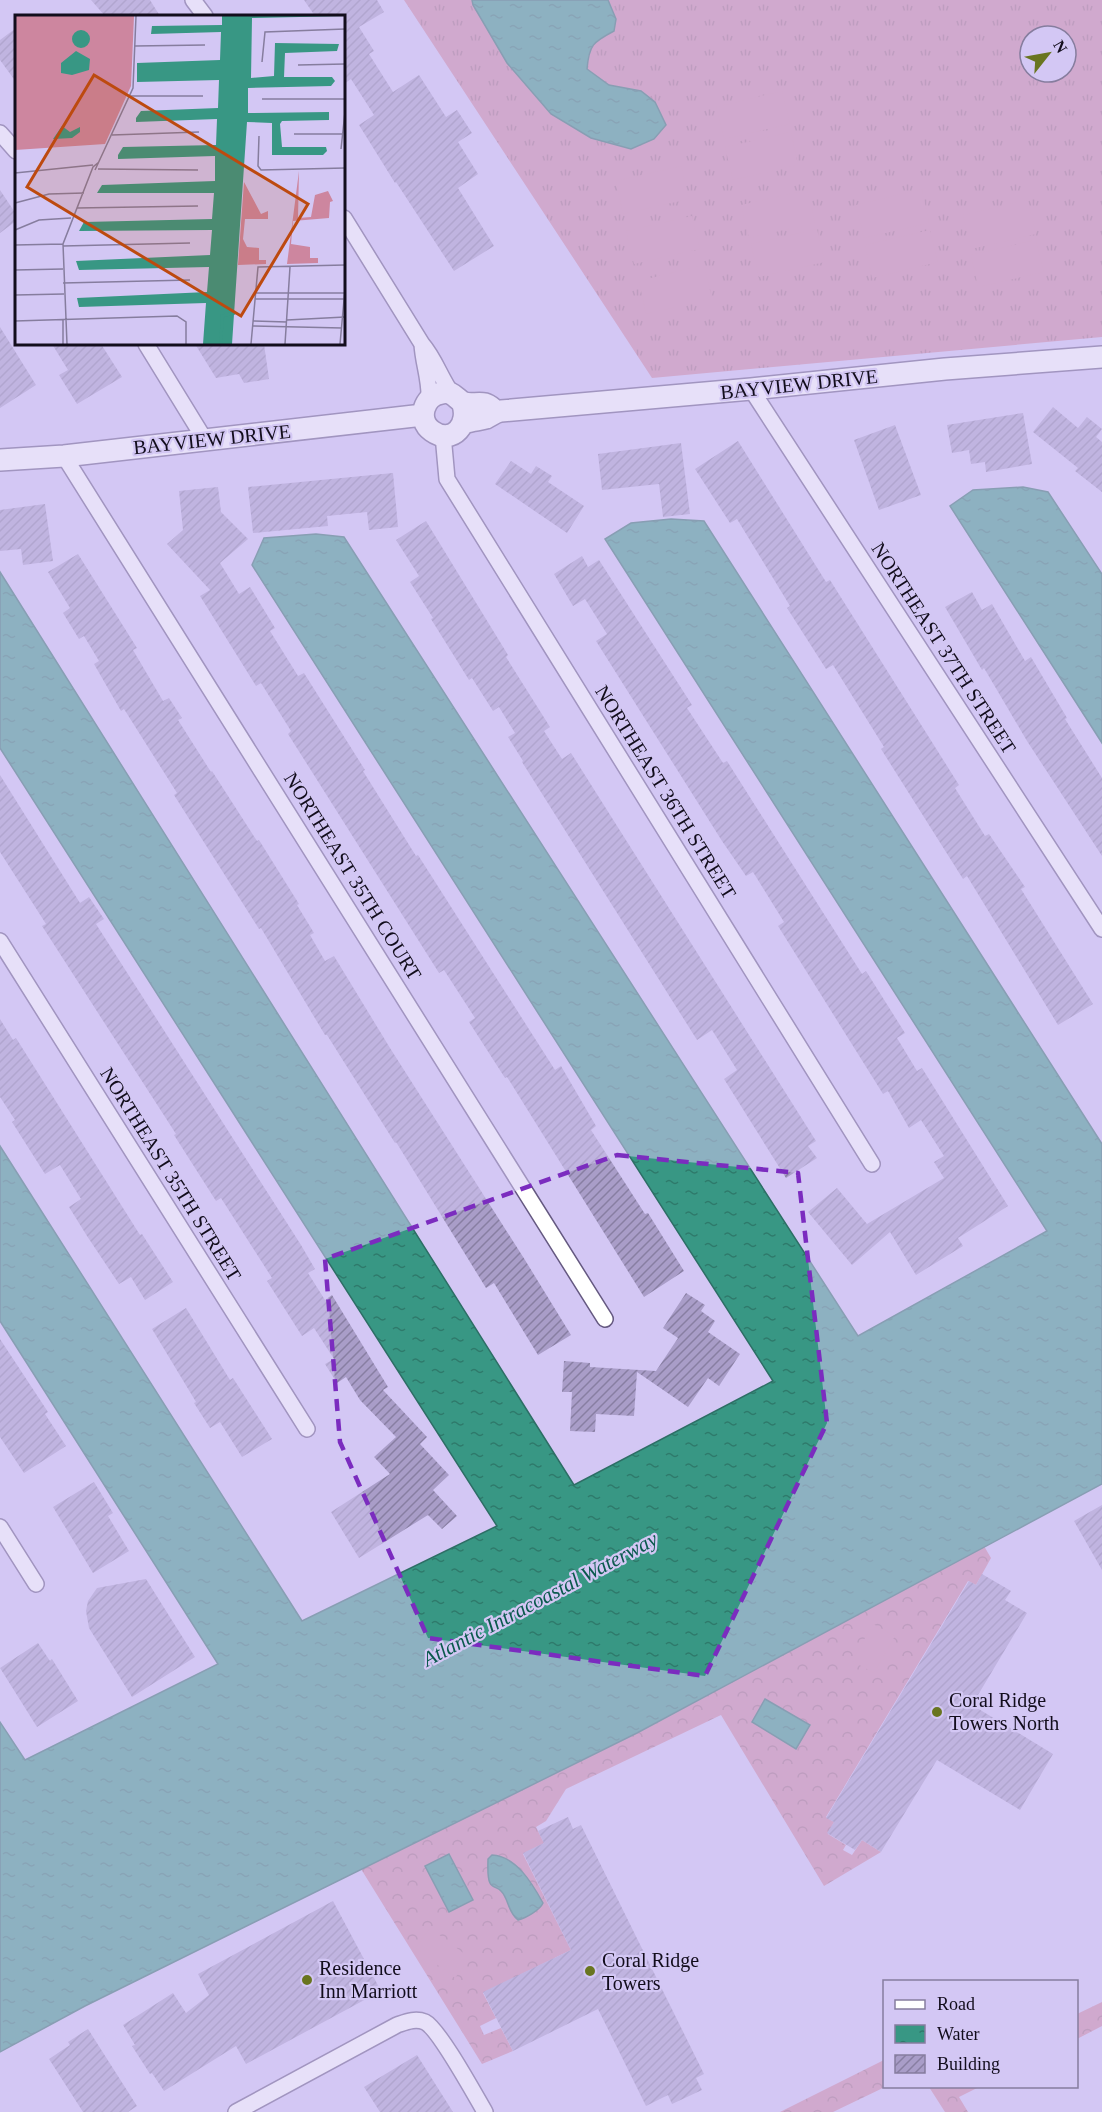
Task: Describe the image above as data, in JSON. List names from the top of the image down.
{
  "streets": {
    "street": [
      "BAYVIEW DRIVE",
      "NORTHEAST 37TH STREET",
      "NORTHEAST 36TH STREET",
      "NORTHEAST 35TH COURT",
      "NORTHEAST 35TH STREET"
    ]
  },
  "crossings": [
    ["BAYVIEW DRIVE", "NORTHEAST 37TH STREET"],
    ["BAYVIEW DRIVE", "NORTHEAST 36TH STREET"],
    ["BAYVIEW DRIVE", "NORTHEAST 35TH COURT"]
  ],
  "water": ["Atlantic Intracoastal Waterway"],
  "places": ["Coral Ridge Towers North", "Coral Ridge Towers", "Residence Inn Marriott"],
  "legend": ["Road", "Water", "Building"],
  "north": "top right"
}
